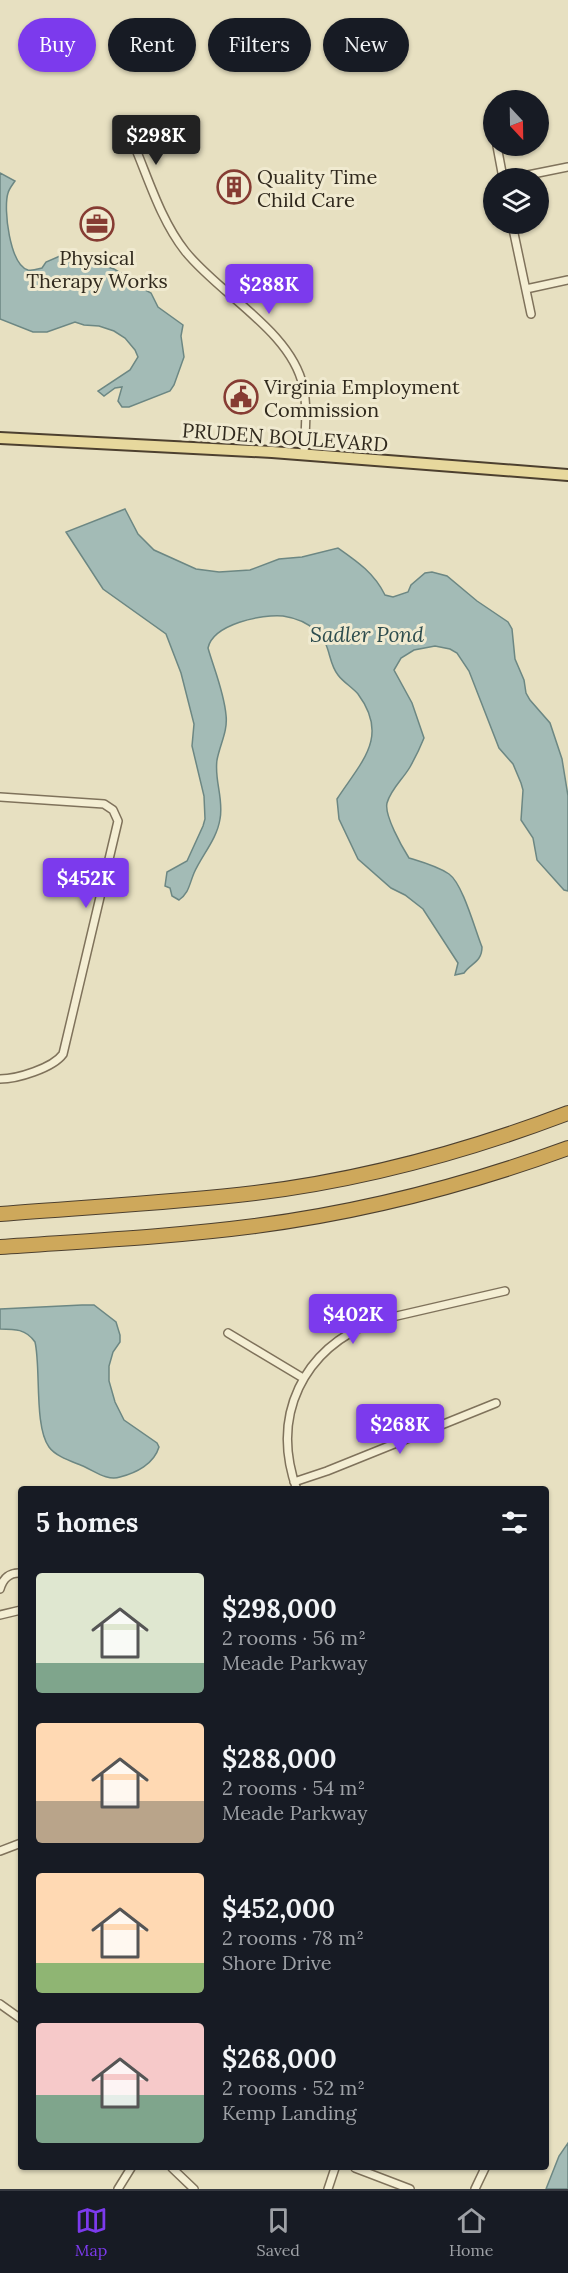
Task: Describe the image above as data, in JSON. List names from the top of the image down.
{
  "streets": {
    "main road": ["PRUDEN BOULEVARD"]
  },
  "water": ["Sadler Pond"],
  "places": {
    "building": ["Quality Time Child Care"],
    "office": ["Physical Therapy Works"],
    "public building": ["Virginia Employment Commission"]
  },
  "north": "bottom",
  "page": {
    "chip": [
      "Buy",
      "Rent",
      "Filters",
      "New"
    ],
    "price": [
      "$298K",
      "$288K",
      "$452K",
      "$402K",
      "$268K"
    ],
    "heading": "5 homes",
    "list": [
      {
        "name": "$298,000",
        "note": "2 rooms · 56 m² · Meade Parkway"
      },
      {
        "name": "$288,000",
        "note": "2 rooms · 54 m² · Meade Parkway"
      },
      {
        "name": "$452,000",
        "note": "2 rooms · 78 m² · Shore Drive"
      },
      {
        "name": "$268,000",
        "note": "2 rooms · 52 m² · Kemp Landing"
      }
    ],
    "tabs": ["Map", "Saved", "Home"]
  }
}
